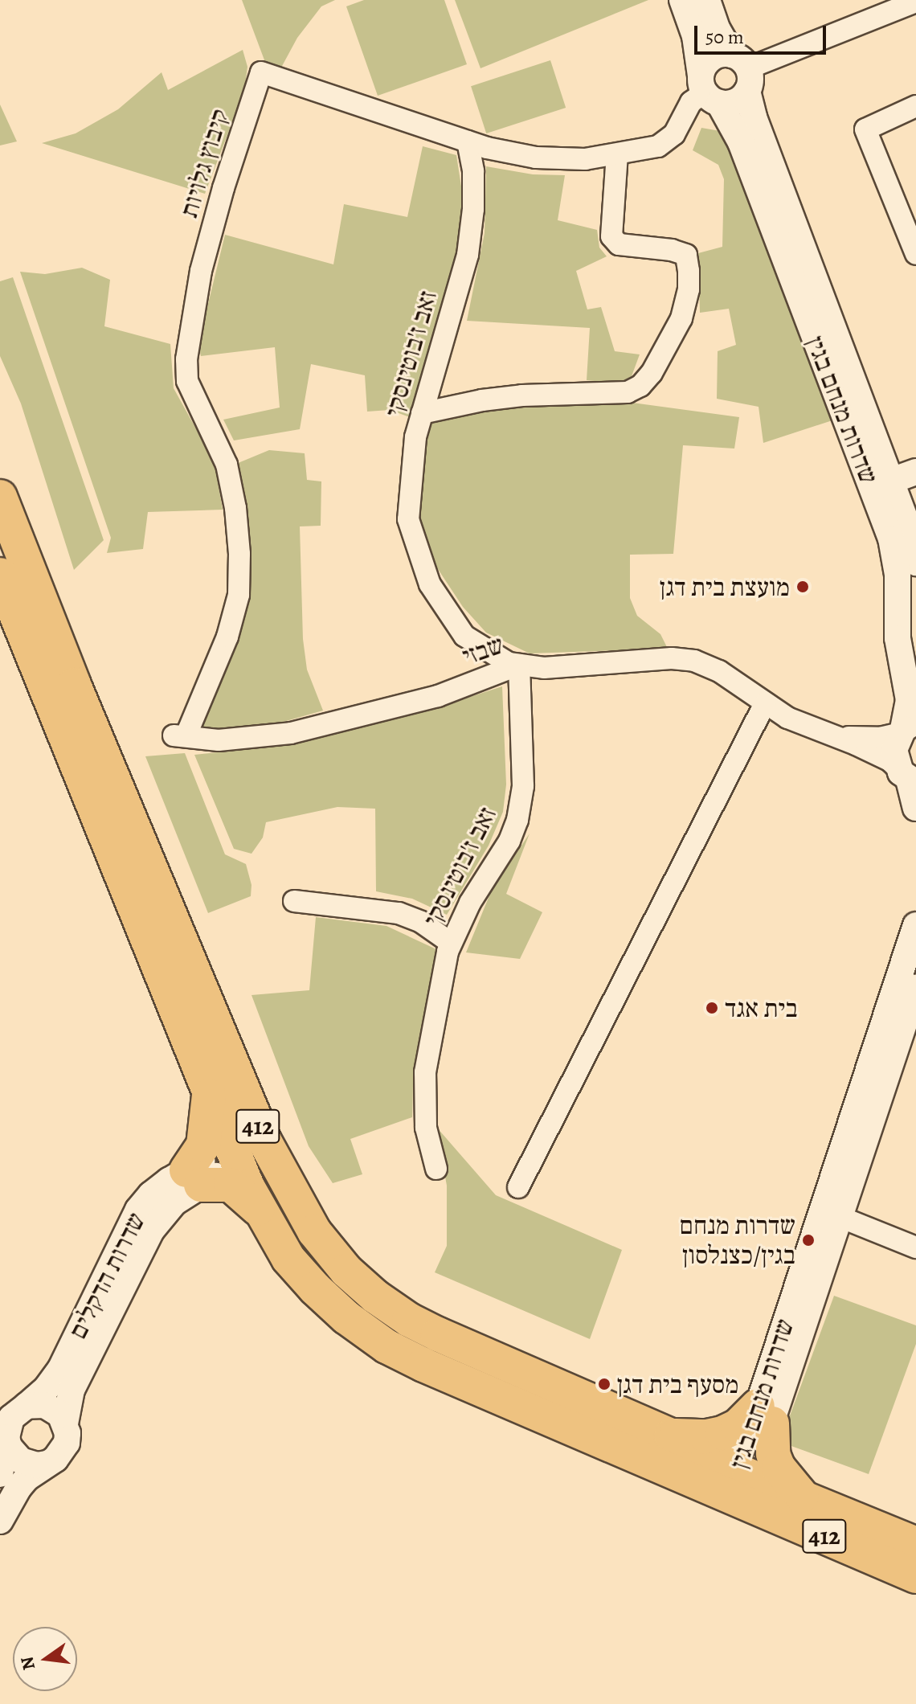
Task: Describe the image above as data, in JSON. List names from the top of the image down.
{
  "streets": {
    "main road": ["412"],
    "street": [
      "קיבוץ גלויות",
      "זאב ז'בוטינסקי",
      "שדרות מנחם בגין",
      "שבזי",
      "שדרות הדקלים"
    ]
  },
  "crossings": [
    ["קיבוץ גלויות", "זאב ז'בוטינסקי"],
    ["קיבוץ גלויות", "שדרות מנחם בגין"],
    ["קיבוץ גלויות", "שבזי"],
    ["זאב ז'בוטינסקי", "שבזי"],
    ["שדרות מנחם בגין", "שבזי"],
    ["שדרות מנחם בגין", "412"],
    ["412", "שדרות הדקלים"]
  ],
  "places": [
    "מועצת בית דגן",
    "בית אגד",
    "שדרות מנחם בגין/כצנלסון",
    "מסעף בית דגן"
  ],
  "scale_bar": "50 m",
  "north": "left"
}
